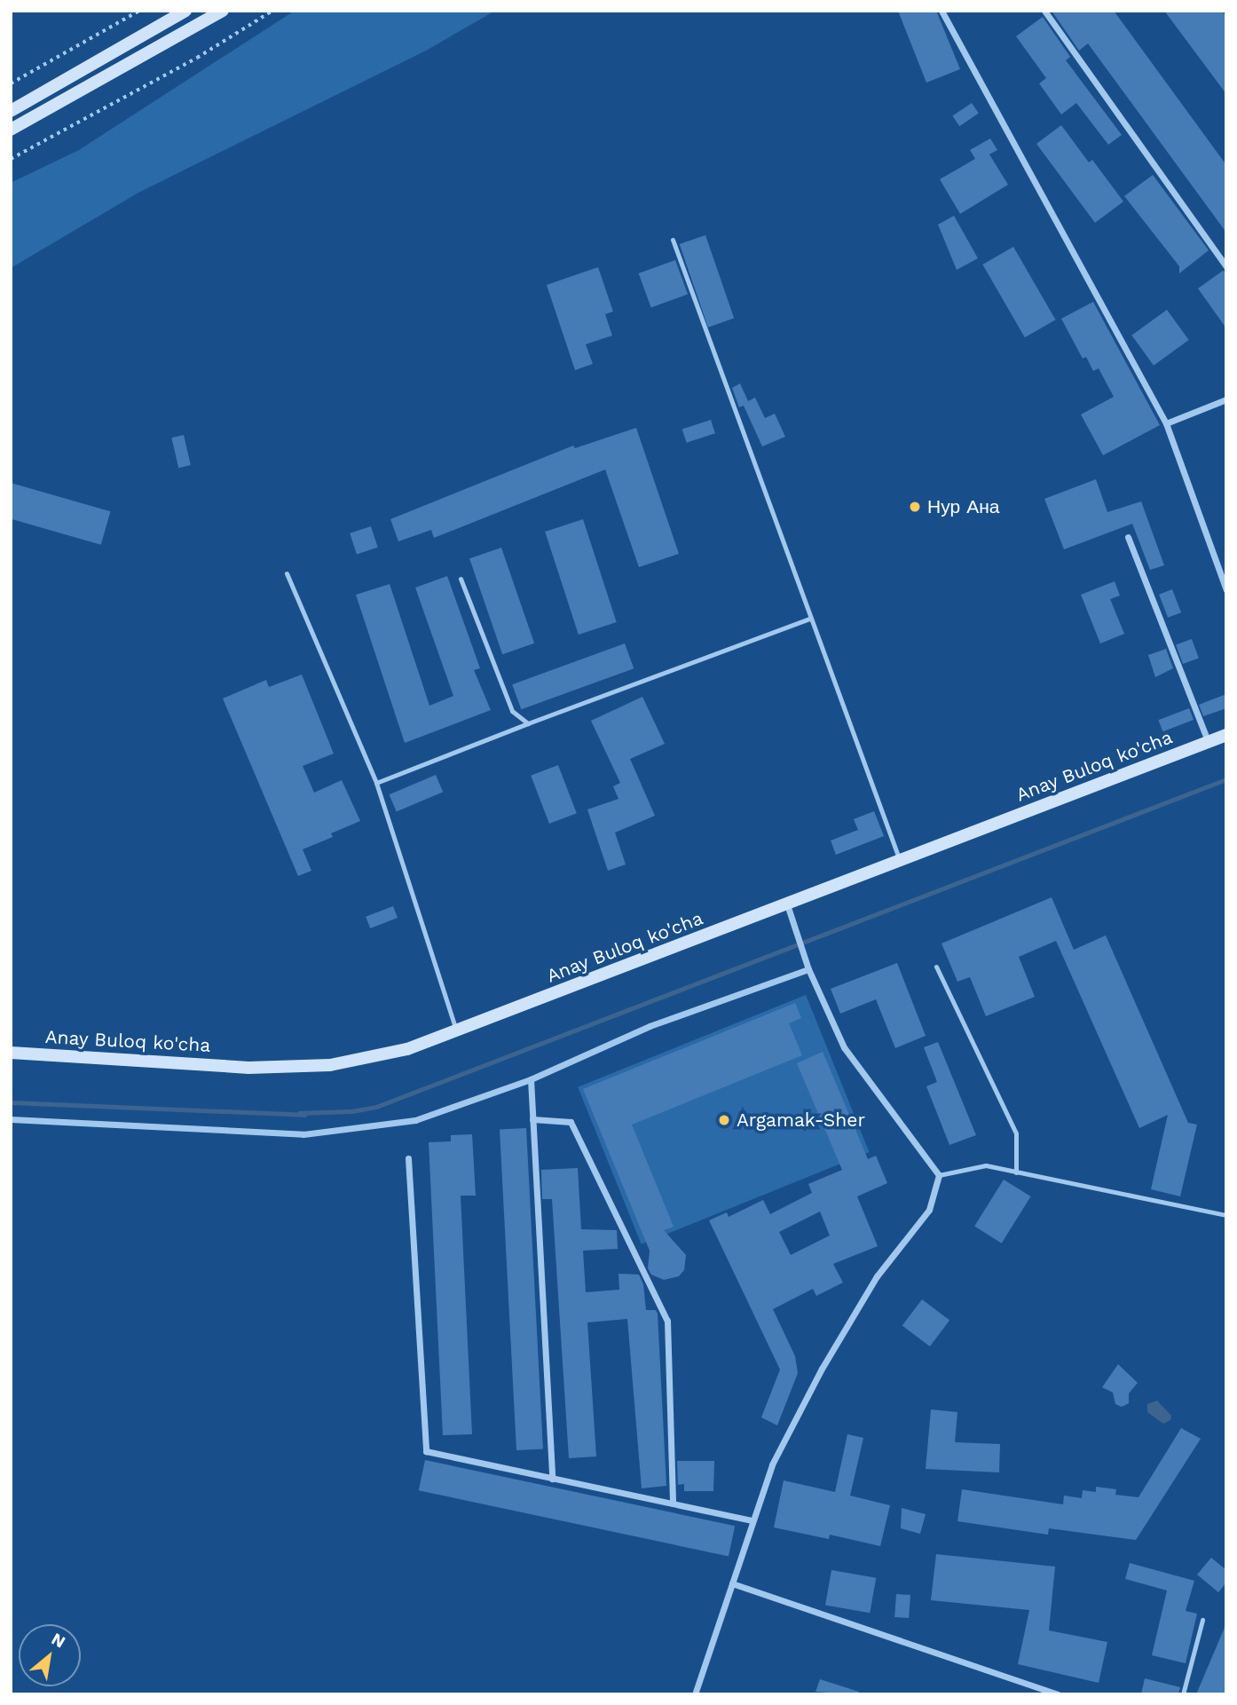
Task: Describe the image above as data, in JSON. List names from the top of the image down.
{
  "streets": {
    "main road": ["Anay Buloq ko'cha"]
  },
  "places": ["Нур Ана", "Argamak-Sher"],
  "north": "top right"
}
